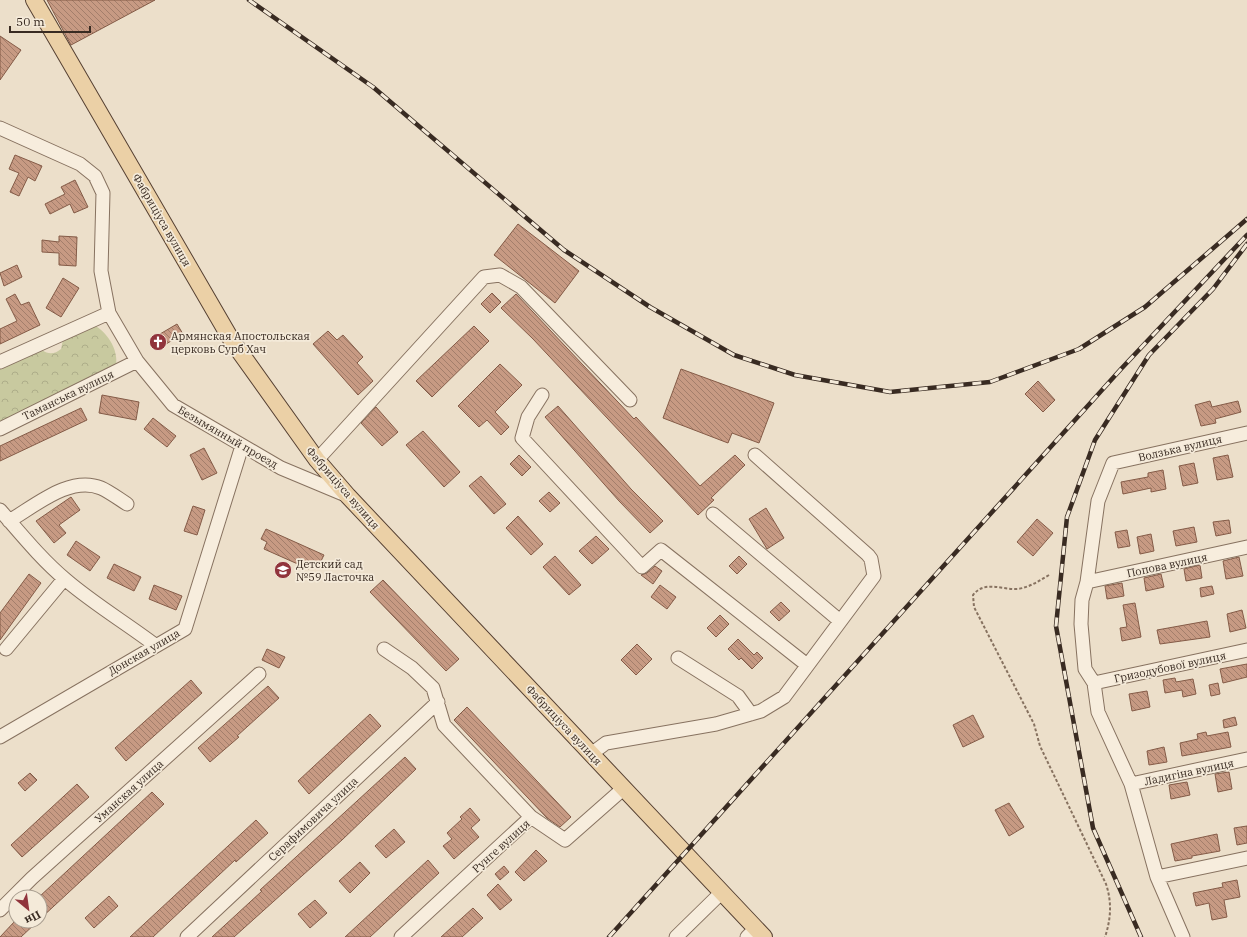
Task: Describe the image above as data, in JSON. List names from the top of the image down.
{
  "streets": {
    "main road": ["Фабриціуса вулиця"],
    "street": [
      "Таманська вулиця",
      "Безымянный проезд",
      "Волзька вулиця",
      "Попова вулиця",
      "Донская улица",
      "Гризодубової вулиця",
      "Ладигіна вулиця",
      "Уманская улица",
      "Серафимовича улица",
      "Рунге вулиця"
    ]
  },
  "crossings": [
    ["Фабриціуса вулиця", "Безымянный проезд"],
    ["Фабриціуса вулиця", "Рунге вулиця"],
    ["Таманська вулиця", "Безымянный проезд"],
    ["Безымянный проезд", "Донская улица"],
    ["Волзька вулиця", "Попова вулиця"]
  ],
  "places": {
    "church": ["Армянская Апостольская церковь Сурб Хач"],
    "school or university": ["Детский сад №59 Ласточка"]
  },
  "scale_bar": "50 m",
  "north": "bottom right"
}
